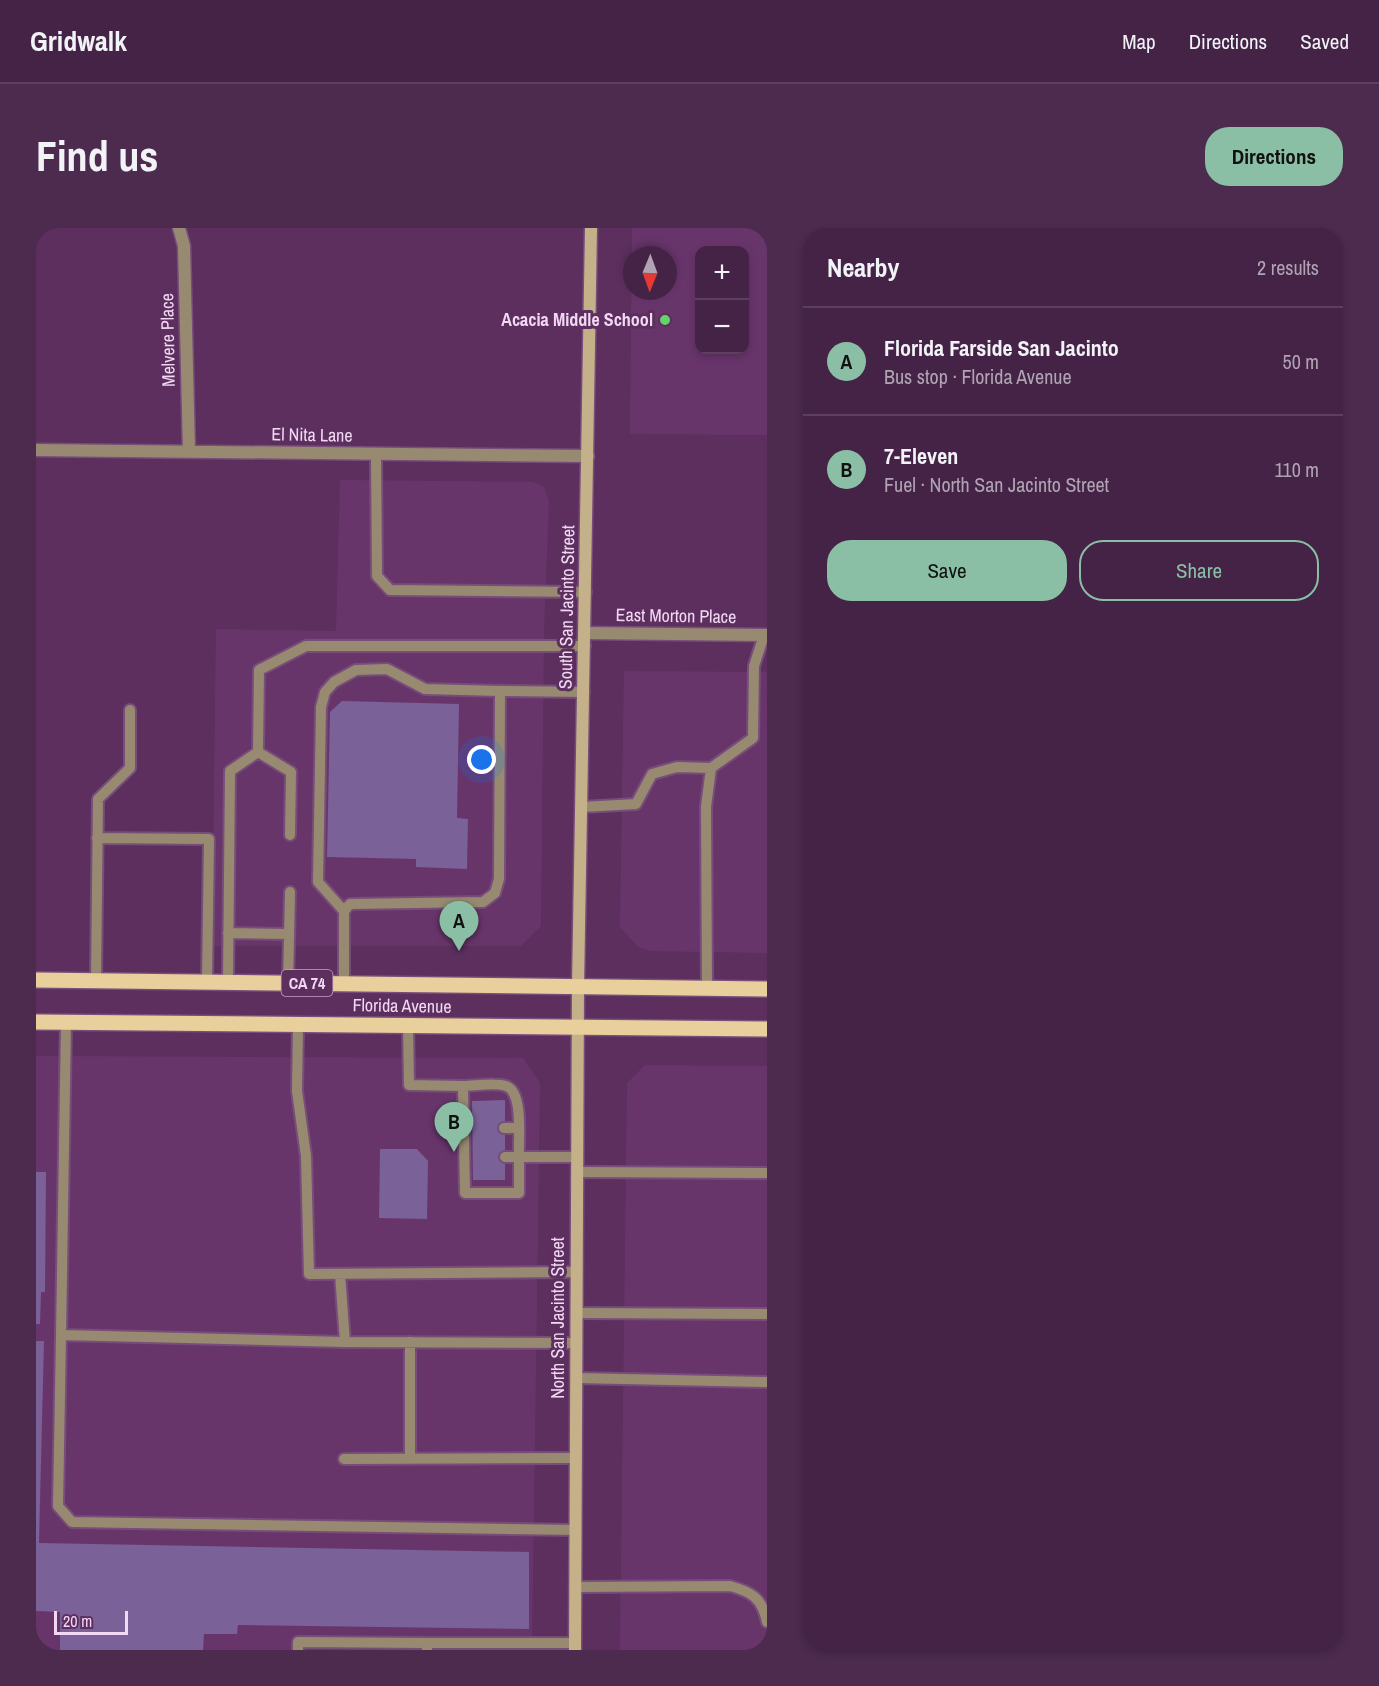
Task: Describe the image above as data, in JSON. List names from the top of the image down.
{
  "streets": {
    "main road": [
      "South San Jacinto Street",
      "CA 74",
      "Florida Avenue",
      "North San Jacinto Street"
    ],
    "street": ["Melvere Place", "El Nita Lane", "East Morton Place"]
  },
  "crossings": [
    ["Melvere Place", "El Nita Lane"],
    ["El Nita Lane", "South San Jacinto Street"],
    ["South San Jacinto Street", "East Morton Place"],
    ["South San Jacinto Street", "Florida Avenue"],
    ["South San Jacinto Street", "North San Jacinto Street"],
    ["Florida Avenue", "North San Jacinto Street"]
  ],
  "places": ["Acacia Middle School"],
  "scale_bar": "20 m",
  "north": "bottom",
  "page": {
    "header": "Gridwalk",
    "nav": ["Map", "Directions", "Saved"],
    "buttons": [
      "Directions",
      ["Save", "Share"]
    ],
    "title": "Find us",
    "heading": ["Nearby", "2 results"],
    "map_buttons": ["+", "−"],
    "list": [
      {
        "mark": "A",
        "name": "Florida Farside San Jacinto",
        "note": "Bus stop · Florida Avenue",
        "value": "50 m"
      },
      {
        "mark": "B",
        "name": "7-Eleven",
        "note": "Fuel · North San Jacinto Street",
        "value": "110 m"
      }
    ],
    "pins": ["A", "B"],
    "scale": "20 m"
  }
}
